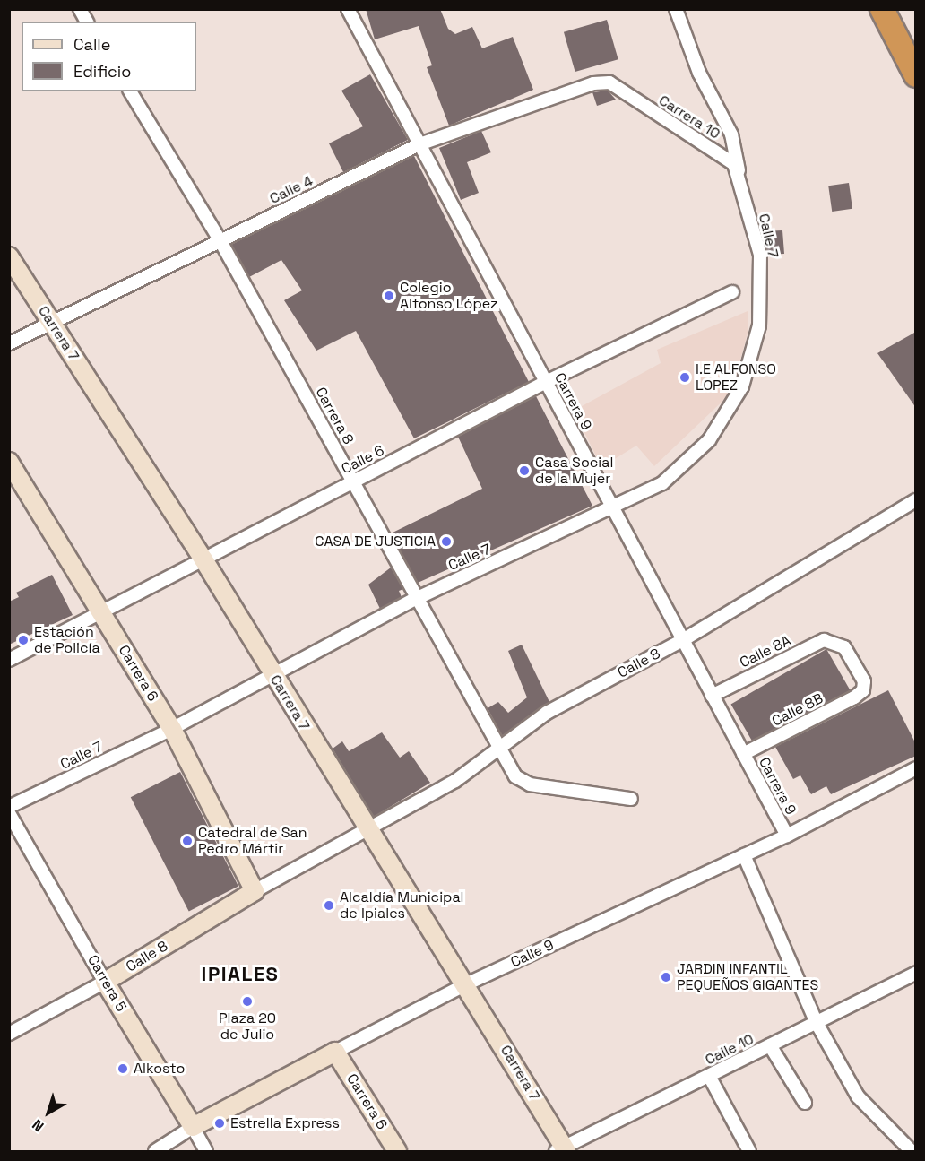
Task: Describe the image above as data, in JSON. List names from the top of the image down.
{
  "streets": {
    "main road": [
      "Carrera 7",
      "Calle 8",
      "Carrera 6",
      "Calle 9",
      "Carrera 5"
    ],
    "street": [
      "Carrera 10",
      "Calle 4",
      "Calle 7",
      "Carrera 9",
      "Carrera 8",
      "Calle 6",
      "Calle 8A",
      "Calle 8B",
      "Calle 10"
    ]
  },
  "crossings": [
    ["Carrera 10", "Calle 4"],
    ["Carrera 10", "Calle 7"],
    ["Calle 4", "Carrera 7"],
    ["Calle 4", "Carrera 9"],
    ["Calle 4", "Carrera 8"],
    ["Calle 7", "Carrera 7"],
    ["Calle 7", "Carrera 9"],
    ["Calle 7", "Carrera 8"],
    ["Calle 7", "Carrera 6"],
    ["Carrera 7", "Calle 6"],
    ["Carrera 7", "Calle 8"],
    ["Carrera 7", "Calle 9"],
    ["Carrera 7", "Calle 10"],
    ["Carrera 9", "Calle 6"],
    ["Carrera 9", "Calle 8A"],
    ["Carrera 9", "Calle 8"],
    ["Carrera 9", "Calle 8B"],
    ["Carrera 9", "Calle 9"],
    ["Carrera 8", "Calle 6"],
    ["Carrera 8", "Calle 8"],
    ["Calle 6", "Carrera 6"],
    ["Calle 8A", "Calle 8B"],
    ["Calle 8", "Carrera 6"],
    ["Calle 8", "Carrera 5"],
    ["Carrera 6", "Calle 9"],
    ["Calle 9", "Carrera 5"]
  ],
  "districts": ["IPIALES"],
  "places": [
    "Colegio Alfonso López",
    "I.E ALFONSO LOPEZ",
    "Casa Social de la Mujer",
    "CASA DE JUSTICIA",
    "Estación de Policía",
    "Catedral de San Pedro Mártir",
    "Alcaldía Municipal de Ipiales",
    "JARDIN INFANTIL PEQUEÑOS GIGANTES",
    "Plaza 20 de Julio",
    "Alkosto",
    "Estrella Express"
  ],
  "legend": ["Calle", "Edificio"],
  "north": "bottom left"
}
